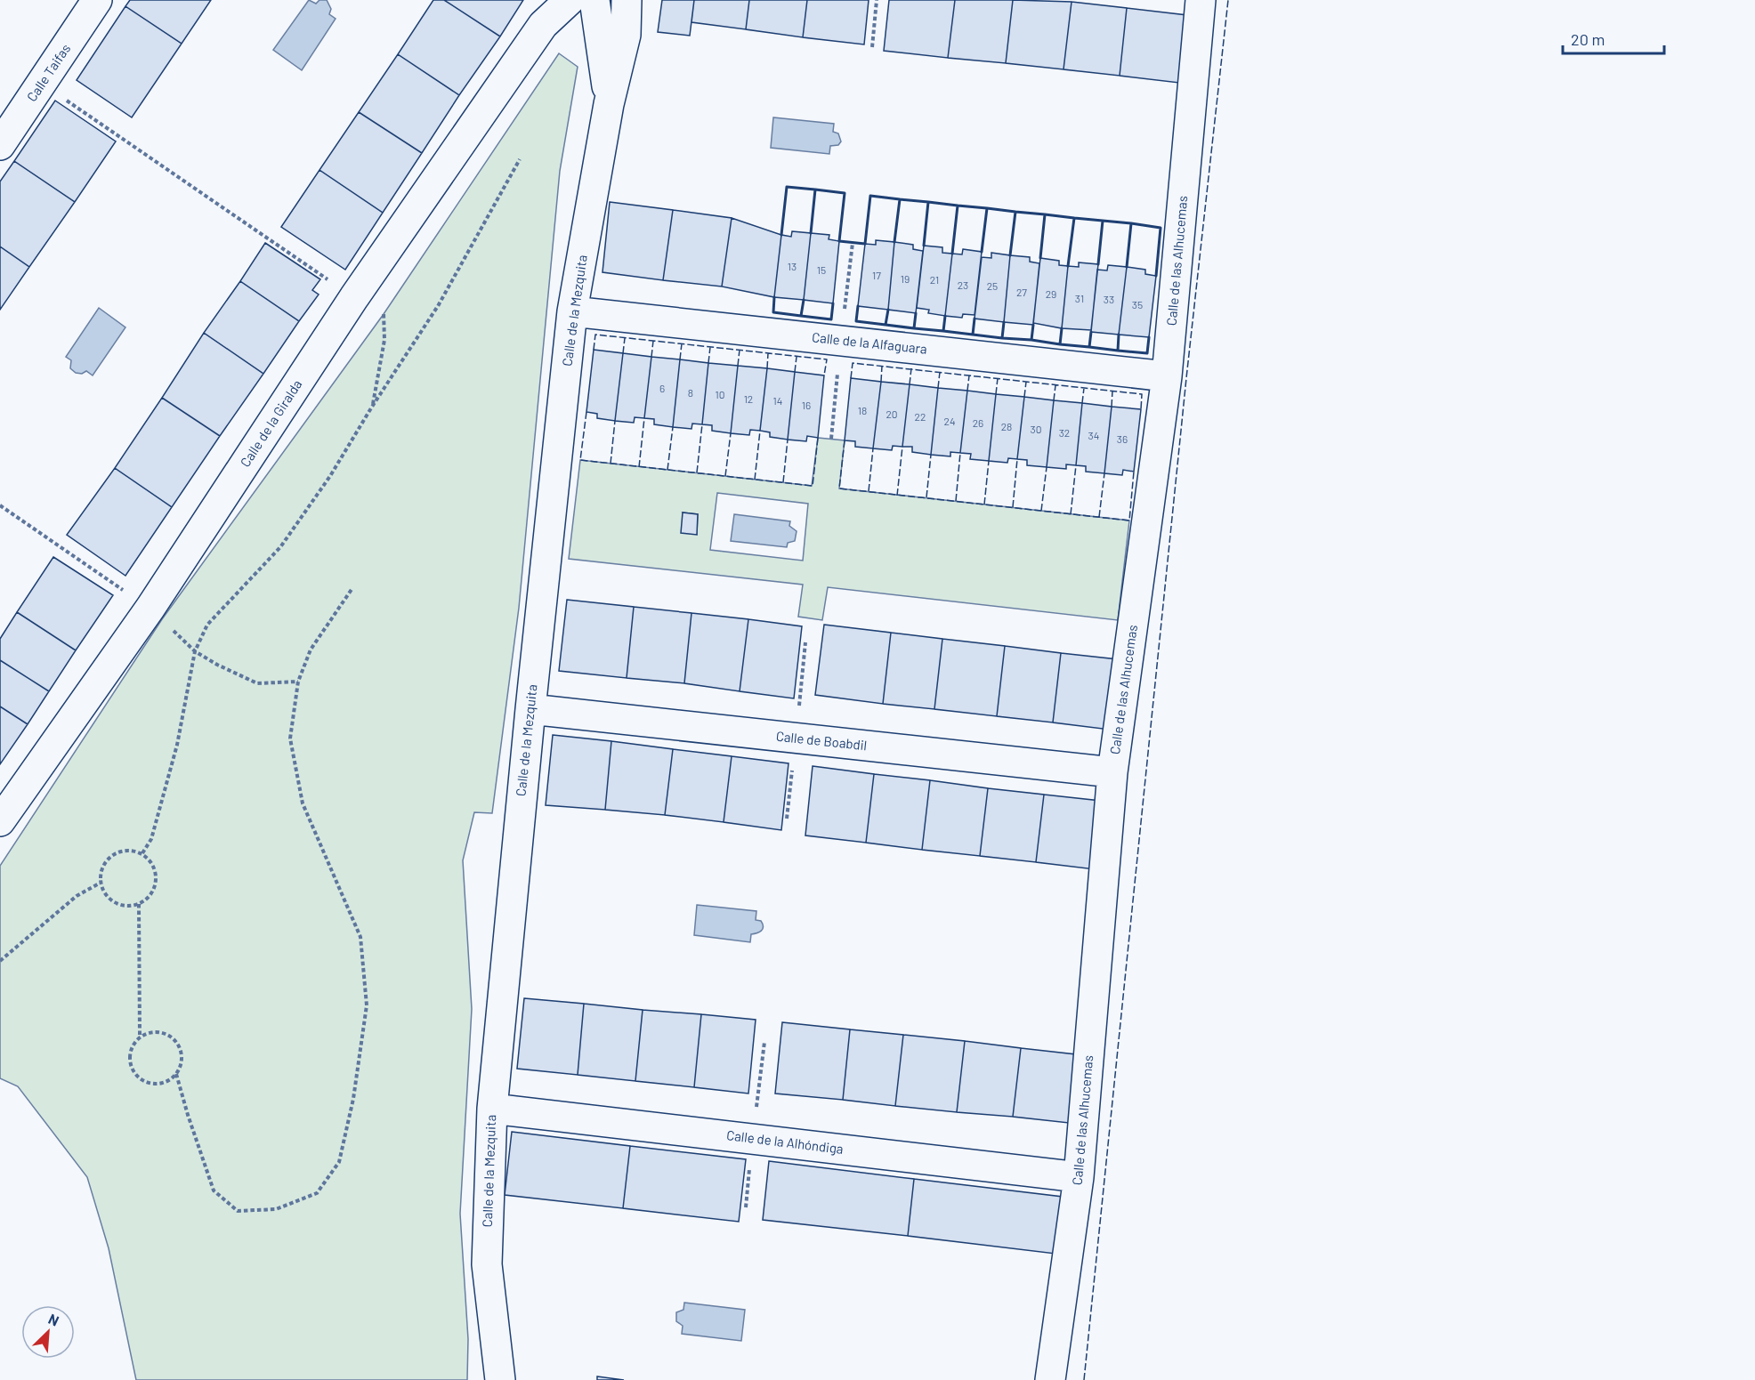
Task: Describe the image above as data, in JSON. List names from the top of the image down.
{
  "streets": {
    "street": [
      "Calle Taifas",
      "Calle de las Alhucemas",
      "Calle de la Mezquita",
      "Calle de la Alfaguara",
      "Calle de la Giralda",
      "Calle de Boabdil",
      "Calle de la Alhóndiga"
    ]
  },
  "crossings": [
    ["Calle de las Alhucemas", "Calle de la Alfaguara"],
    ["Calle de las Alhucemas", "Calle de Boabdil"],
    ["Calle de las Alhucemas", "Calle de la Alhóndiga"],
    ["Calle de la Mezquita", "Calle de la Alfaguara"],
    ["Calle de la Mezquita", "Calle de Boabdil"],
    ["Calle de la Mezquita", "Calle de la Alhóndiga"]
  ],
  "house_numbers": [
    "13",
    "15",
    "17",
    "19",
    "21",
    "23",
    "25",
    "27",
    "29",
    "31",
    "33",
    "35",
    "6",
    "8",
    "10",
    "12",
    "14",
    "16",
    "18",
    "20",
    "22",
    "24",
    "26",
    "28",
    "30",
    "32",
    "34",
    "36"
  ],
  "scale_bar": "20 m",
  "north": "top right"
}
